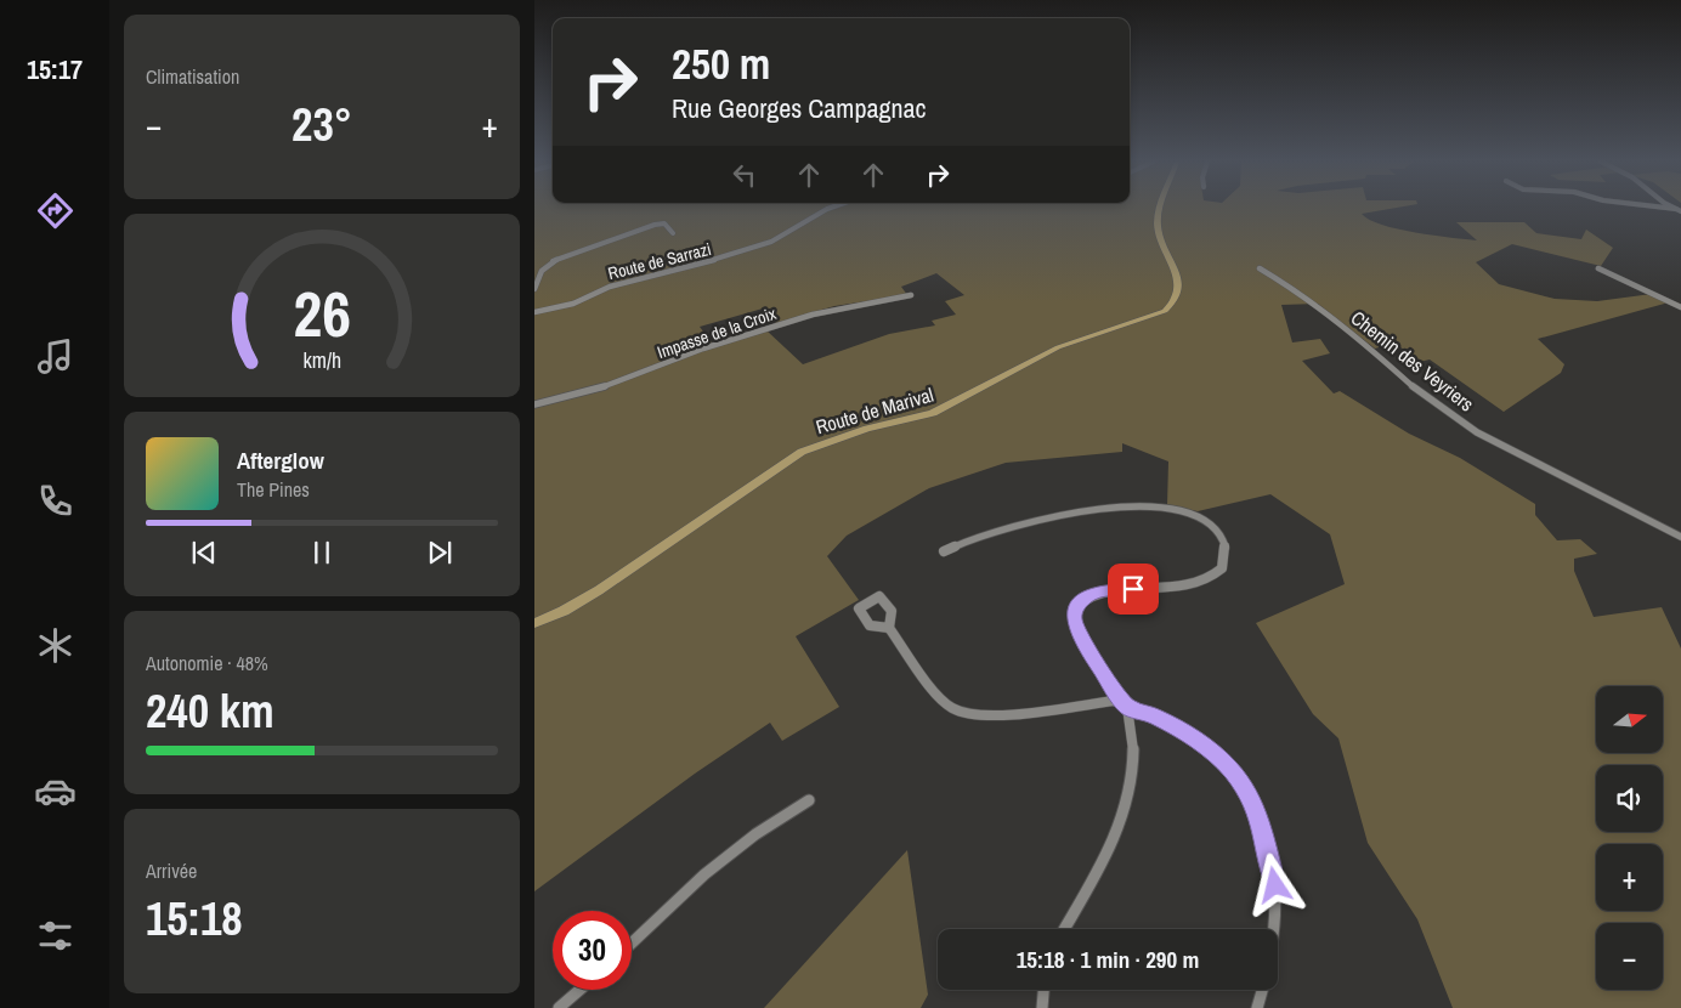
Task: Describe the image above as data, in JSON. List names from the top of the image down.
{
  "streets": {
    "main road": ["Route de Marival"],
    "street": ["Route de Sarrazi", "Impasse de la Croix", "Chemin des Veyriers"]
  },
  "north": "right",
  "page": {
    "tabs": "15:17",
    "tile": [
      "Climatisation",
      ["Autonomie · 48%", "240 km"],
      ["Arrivée", "15:18"]
    ],
    "turn": ["250 m", "Rue Georges Campagnac"],
    "heat": ["−", "23°", "+"],
    "song": ["Afterglow", "The Pines"],
    "map_buttons": ["+", "−"],
    "limit": "30",
    "trip": "15:18 · 1 min · 290 m",
    "gauge": ["26", "km/h"]
  }
}
